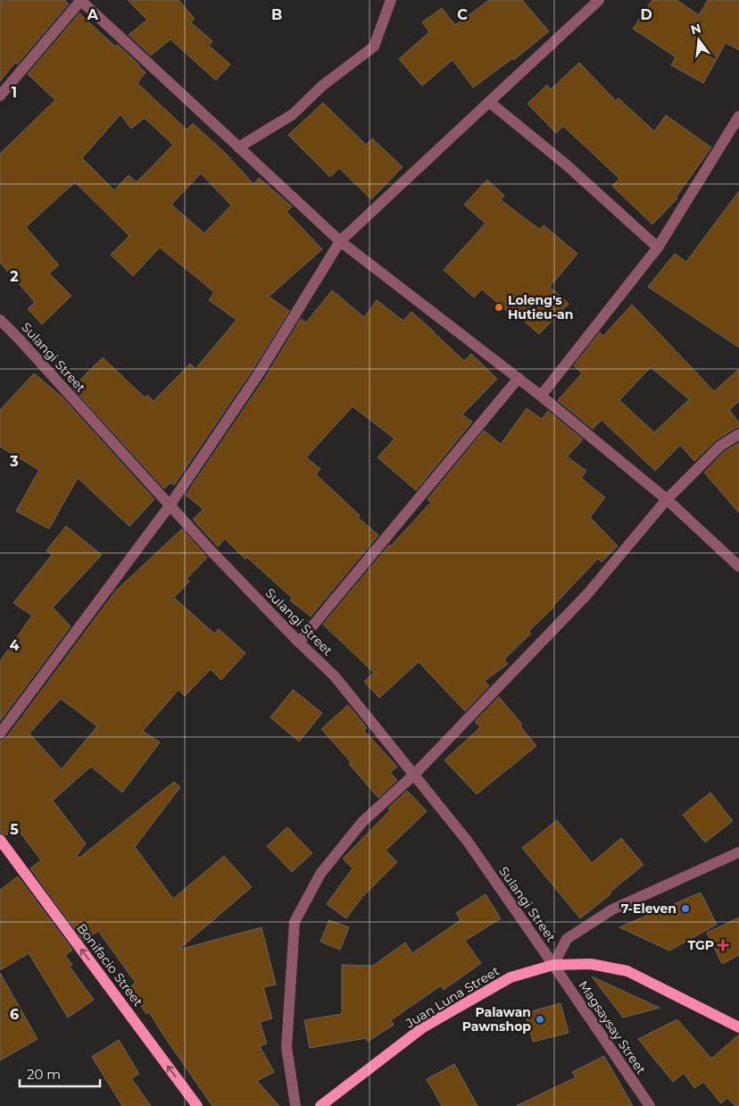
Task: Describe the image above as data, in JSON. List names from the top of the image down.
{
  "streets": {
    "main road": ["Bonifacio Street", "Juan Luna Street"],
    "street": ["Sulangi Street", "Magsaysay Street"]
  },
  "crossings": [
    ["Sulangi Street", "Juan Luna Street"],
    ["Sulangi Street", "Magsaysay Street"],
    ["Juan Luna Street", "Magsaysay Street"]
  ],
  "one_way": ["Bonifacio Street"],
  "places": {
    "other": ["Loleng's Hutieu-an", "7-Eleven", "Palawan Pawnshop"],
    "health": ["TGP"]
  },
  "scale_bar": "20 m",
  "north": "top",
  "grid": {
    "columns": [
      "A",
      "B",
      "C",
      "D"
    ],
    "rows": [
      "1",
      "2",
      "3",
      "4",
      "5",
      "6"
    ]
  }
}
